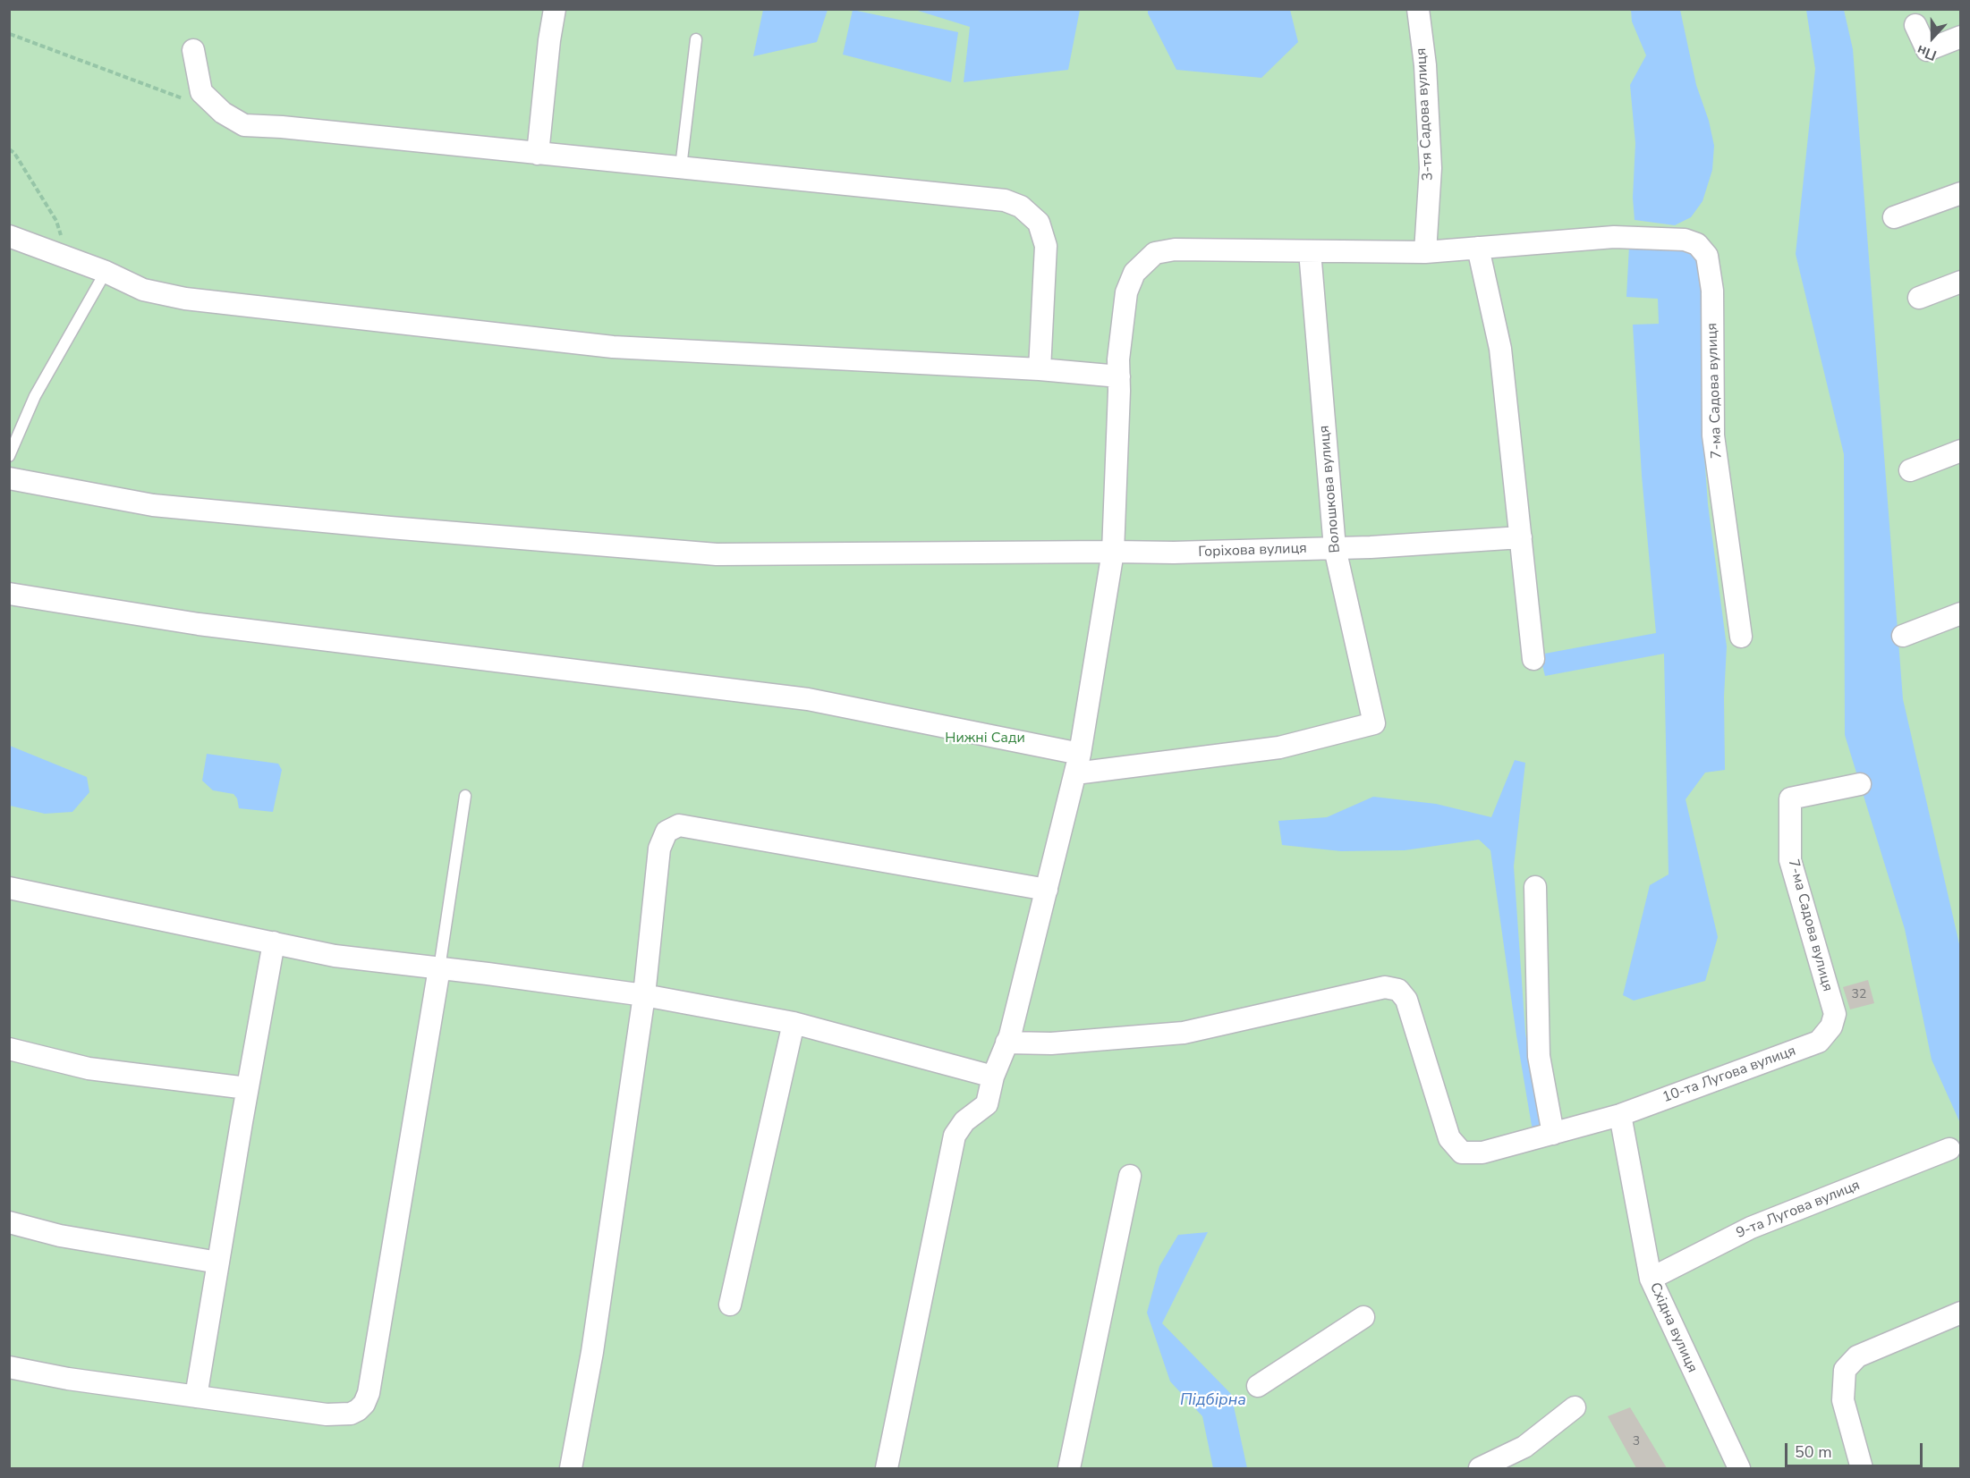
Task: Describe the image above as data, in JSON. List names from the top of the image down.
{
  "streets": {
    "street": [
      "3-тя Садова вулиця",
      "7-ма Садова вулиця",
      "Волошкова вулиця",
      "Горіхова вулиця",
      "10-та Лугова вулиця",
      "9-та Лугова вулиця",
      "Східна вулиця"
    ]
  },
  "crossings": [
    ["7-ма Садова вулиця", "10-та Лугова вулиця"],
    ["Волошкова вулиця", "Горіхова вулиця"],
    ["10-та Лугова вулиця", "Східна вулиця"],
    ["9-та Лугова вулиця", "Східна вулиця"]
  ],
  "water": ["Підбірна"],
  "parks": ["Нижні Сади"],
  "house_numbers": ["32", "3"],
  "scale_bar": "50 m",
  "north": "bottom"
}
